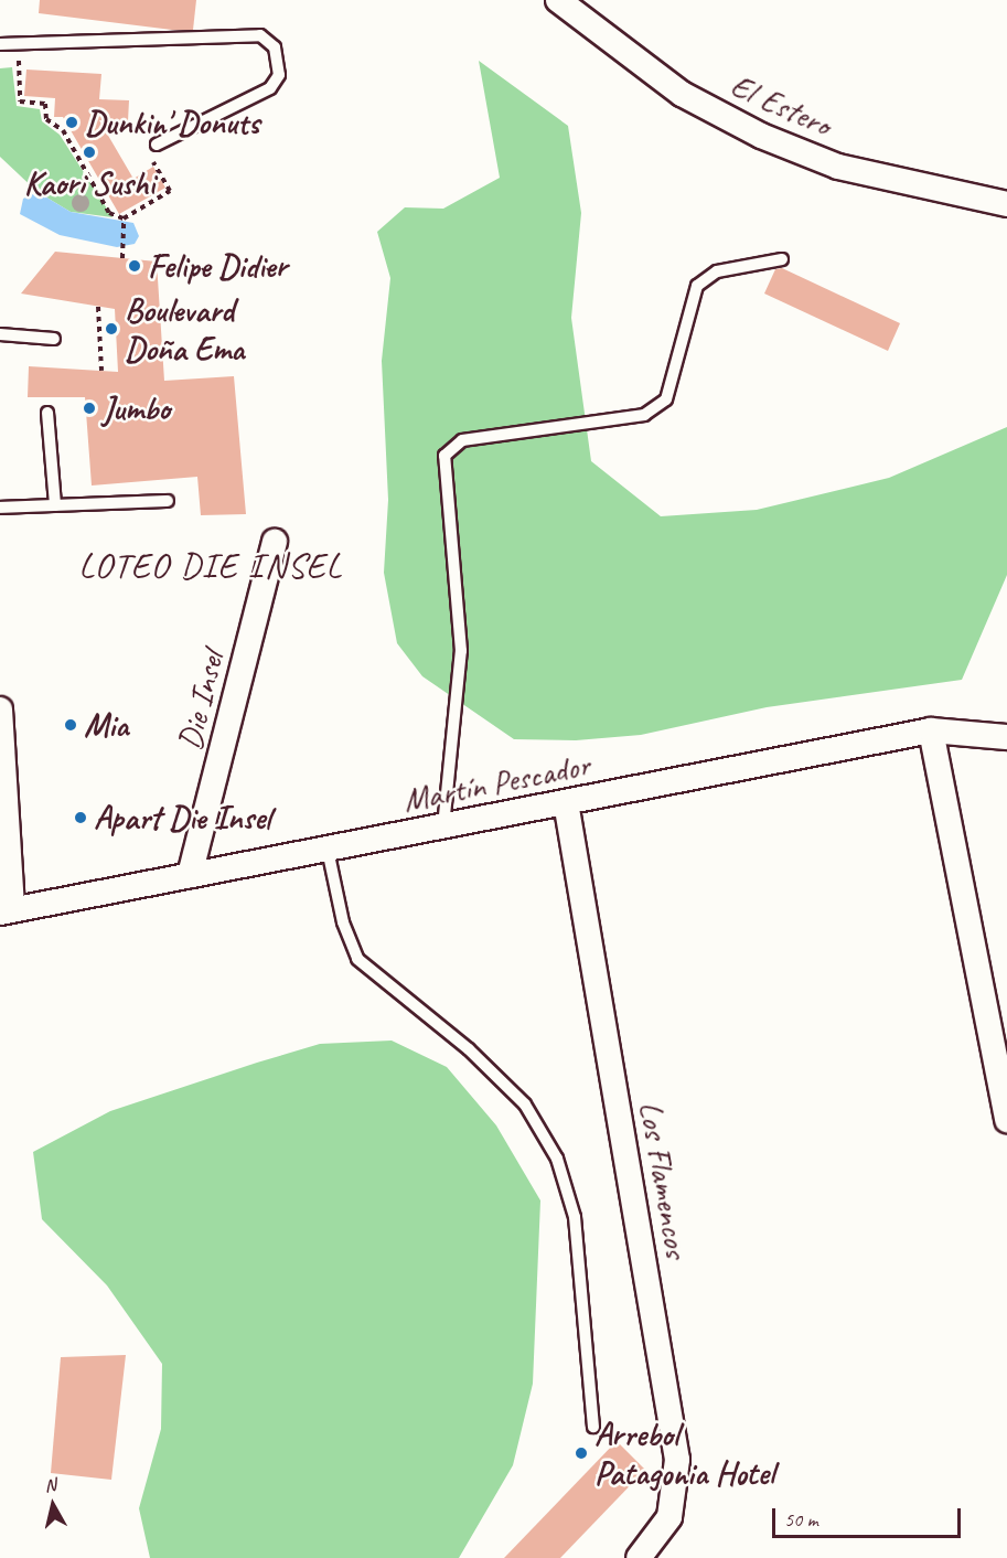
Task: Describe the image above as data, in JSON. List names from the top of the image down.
{
  "streets": {
    "street": [
      "El Estero",
      "Die Insel",
      "Martín Pescador",
      "Los Flamencos"
    ]
  },
  "crossings": [
    ["Die Insel", "Martín Pescador"],
    ["Martín Pescador", "Los Flamencos"]
  ],
  "districts": ["LOTEO DIE INSEL"],
  "places": [
    "Dunkin' Donuts",
    "Kaori Sushi",
    "Felipe Didier",
    "Boulevard Doña Ema",
    "Jumbo",
    "Mia",
    "Apart Die Insel",
    "Arrebol Patagonia Hotel"
  ],
  "scale_bar": "50 m",
  "north": "top"
}
